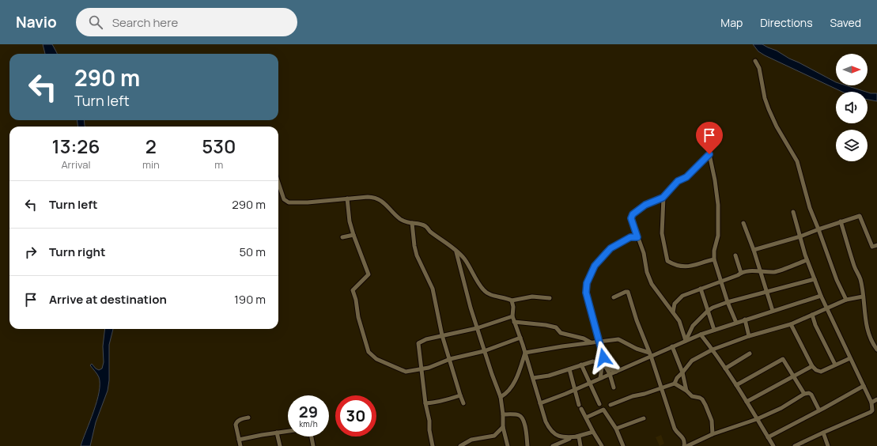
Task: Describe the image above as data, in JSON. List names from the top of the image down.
{
  "north": "right",
  "page": {
    "header": "Navio",
    "search": "Search here",
    "nav": ["Map", "Directions", "Saved"],
    "turn": ["290 m", "Turn left"],
    "eta": [
      "13:26",
      "Arrival",
      "2",
      "min",
      "530",
      "m"
    ],
    "list": [
      {
        "name": "Turn left",
        "value": "290 m"
      },
      {
        "name": "Turn right",
        "value": "50 m"
      },
      {
        "name": "Arrive at destination",
        "value": "190 m"
      }
    ],
    "speed": "29 km/h",
    "limit": "30"
  }
}
